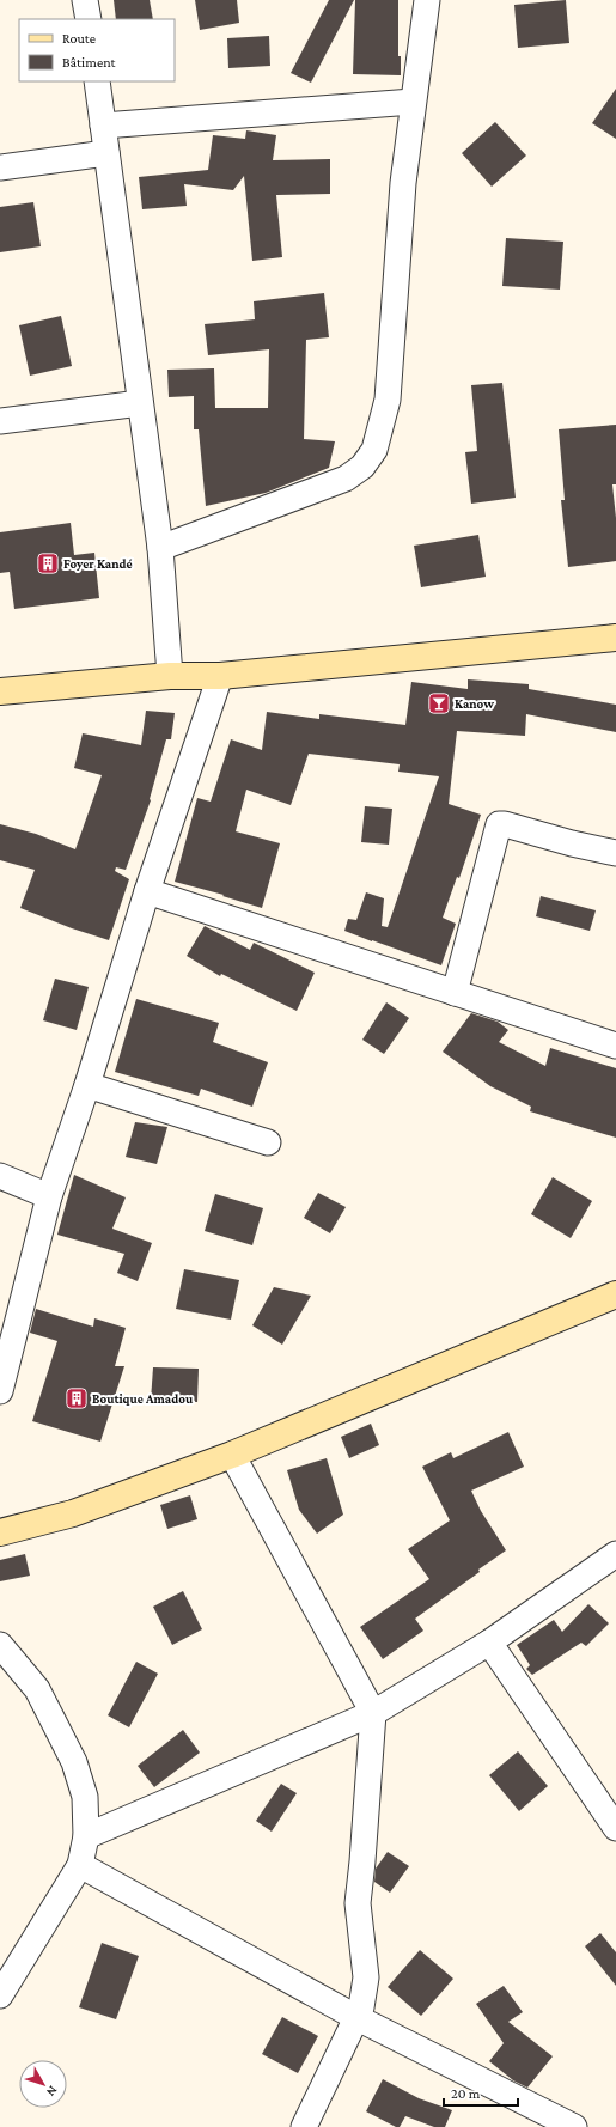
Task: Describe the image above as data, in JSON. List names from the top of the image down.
{
  "places": {
    "building": ["Foyer Kandé", "Boutique Amadou"],
    "bar": ["Kanow"]
  },
  "legend": ["Route", "Bâtiment"],
  "scale_bar": "20 m",
  "north": "bottom right"
}
